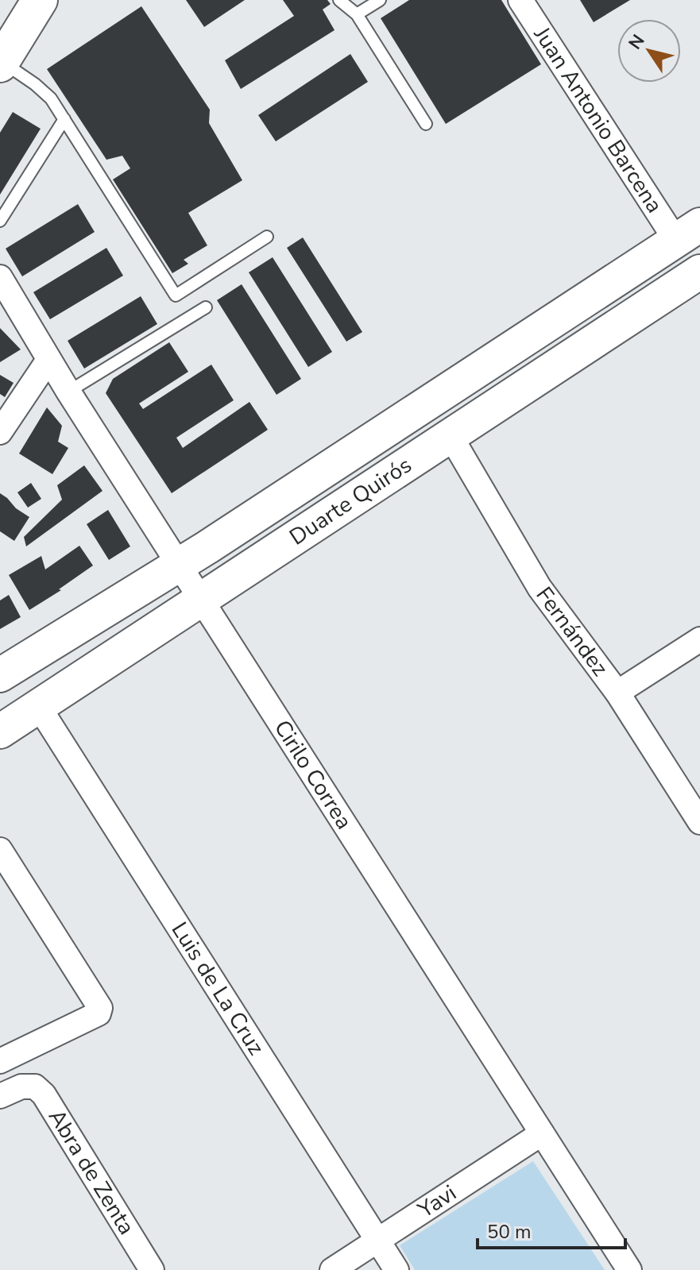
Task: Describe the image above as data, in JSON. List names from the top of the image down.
{
  "streets": {
    "main road": ["Duarte Quirós"],
    "street": [
      "Juan Antonio Barcena",
      "Fernández",
      "Cirilo Correa",
      "Luis de La Cruz",
      "Abra de Zenta",
      "Yavi"
    ]
  },
  "crossings": [
    ["Juan Antonio Barcena", "Duarte Quirós"],
    ["Duarte Quirós", "Fernández"],
    ["Duarte Quirós", "Cirilo Correa"],
    ["Duarte Quirós", "Luis de La Cruz"],
    ["Cirilo Correa", "Yavi"],
    ["Luis de La Cruz", "Yavi"]
  ],
  "scale_bar": "50 m",
  "north": "top left"
}
